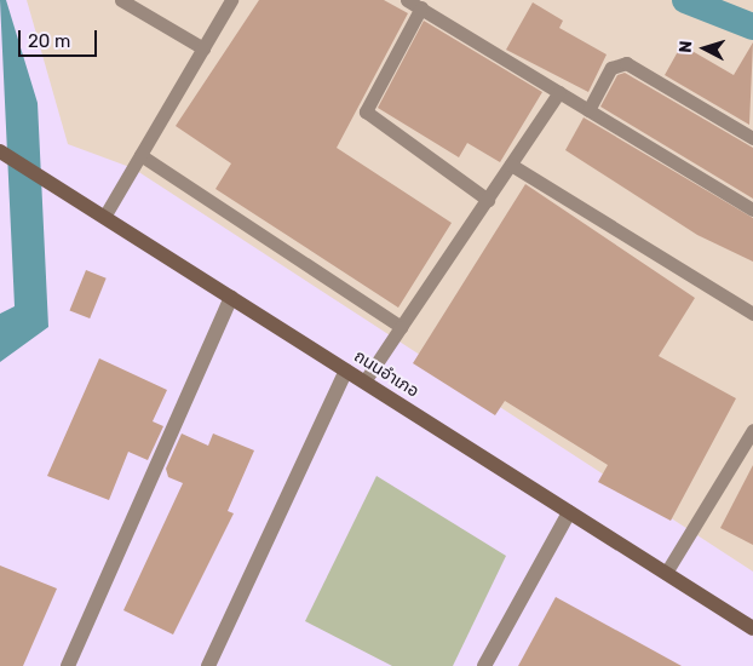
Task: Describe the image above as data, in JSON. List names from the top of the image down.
{
  "streets": {
    "street": ["ถนนอำเภอ"]
  },
  "scale_bar": "20 m",
  "north": "left"
}
